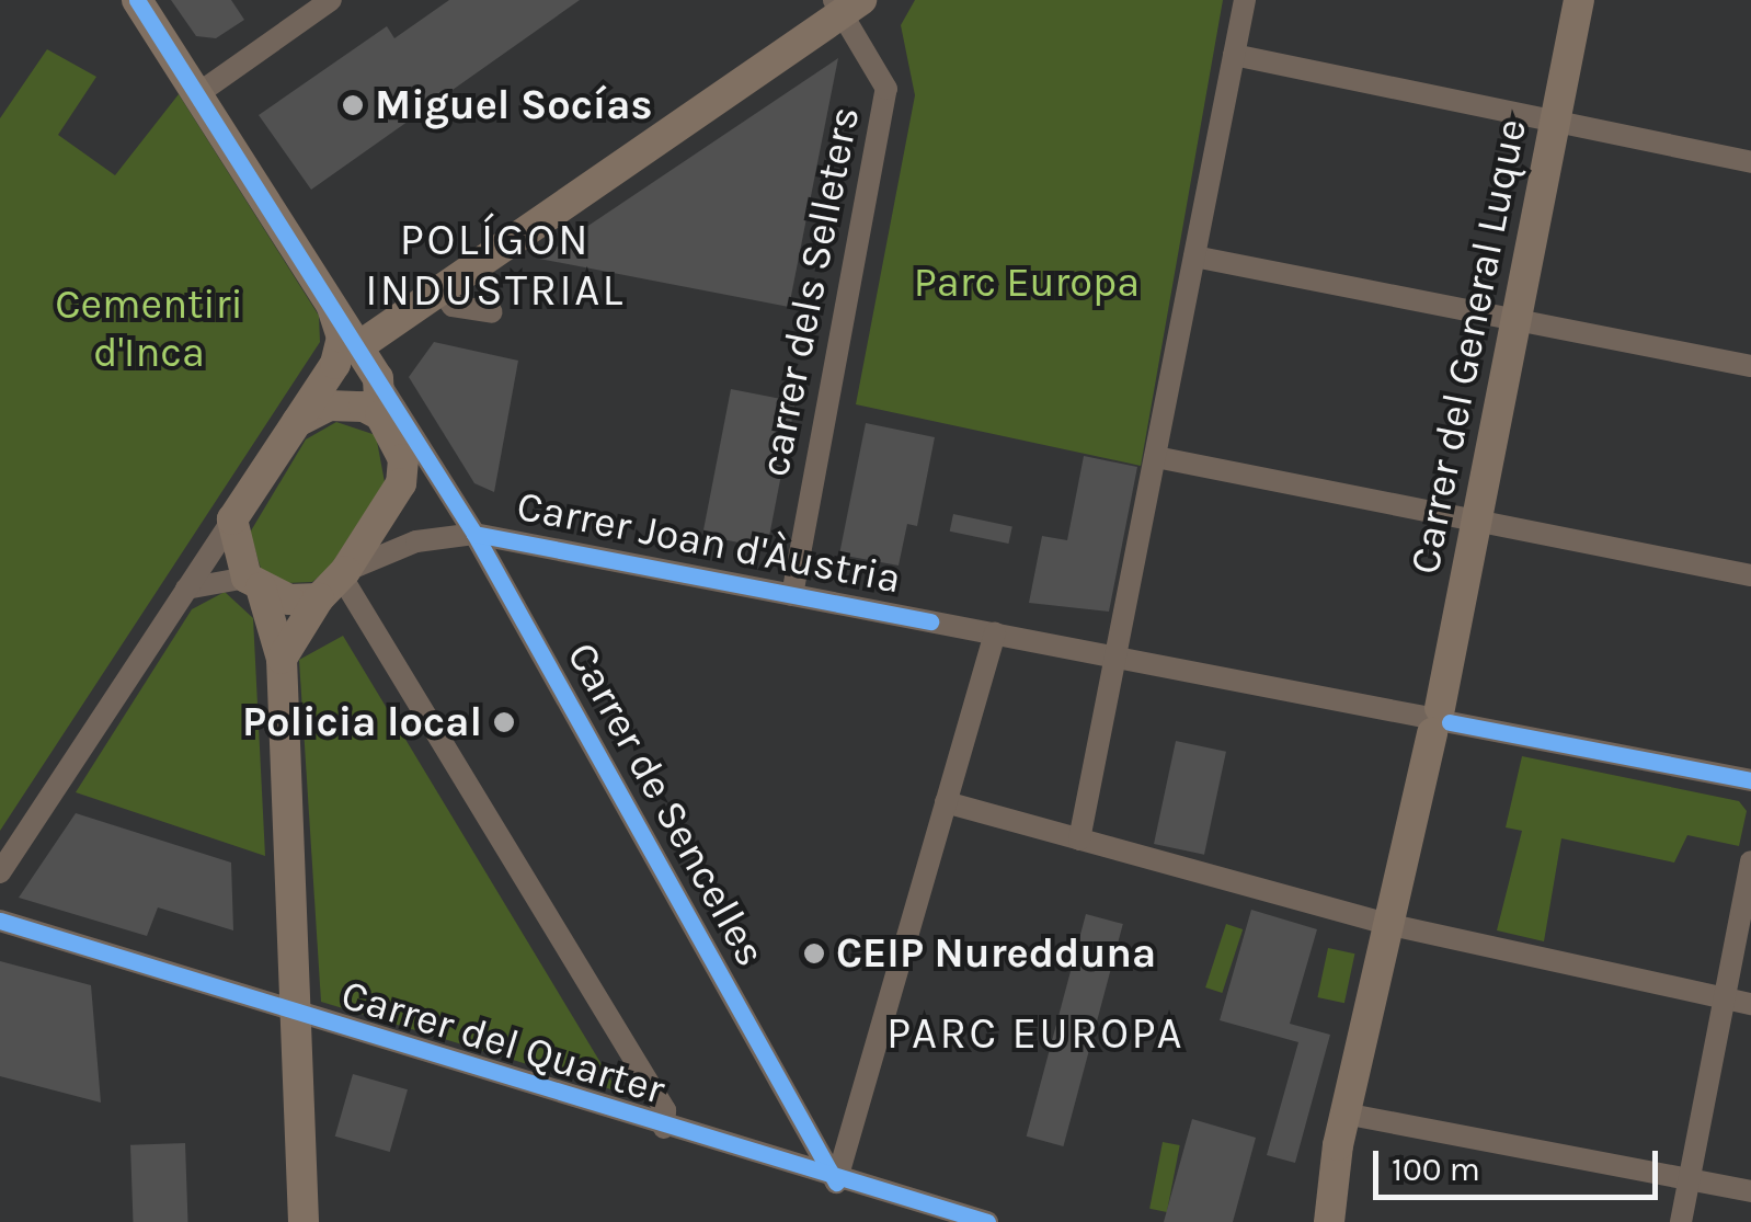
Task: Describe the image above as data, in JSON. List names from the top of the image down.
{
  "streets": {
    "street": [
      "carrer dels Selleters",
      "Carrer del General Luque",
      "Carrer Joan d'Àustria",
      "Carrer de Sencelles",
      "Carrer del Quarter"
    ]
  },
  "crossings": [
    ["carrer dels Selleters", "Carrer Joan d'Àustria"],
    ["Carrer del General Luque", "Carrer Joan d'Àustria"],
    ["Carrer Joan d'Àustria", "Carrer de Sencelles"],
    ["Carrer de Sencelles", "Carrer del Quarter"]
  ],
  "districts": ["POLÍGON INDUSTRIAL", "PARC EUROPA"],
  "parks": ["Parc Europa", "Cementiri d'Inca"],
  "places": ["Miguel Socías", "Policia local", "CEIP Nuredduna"],
  "scale_bar": "100 m"
}
